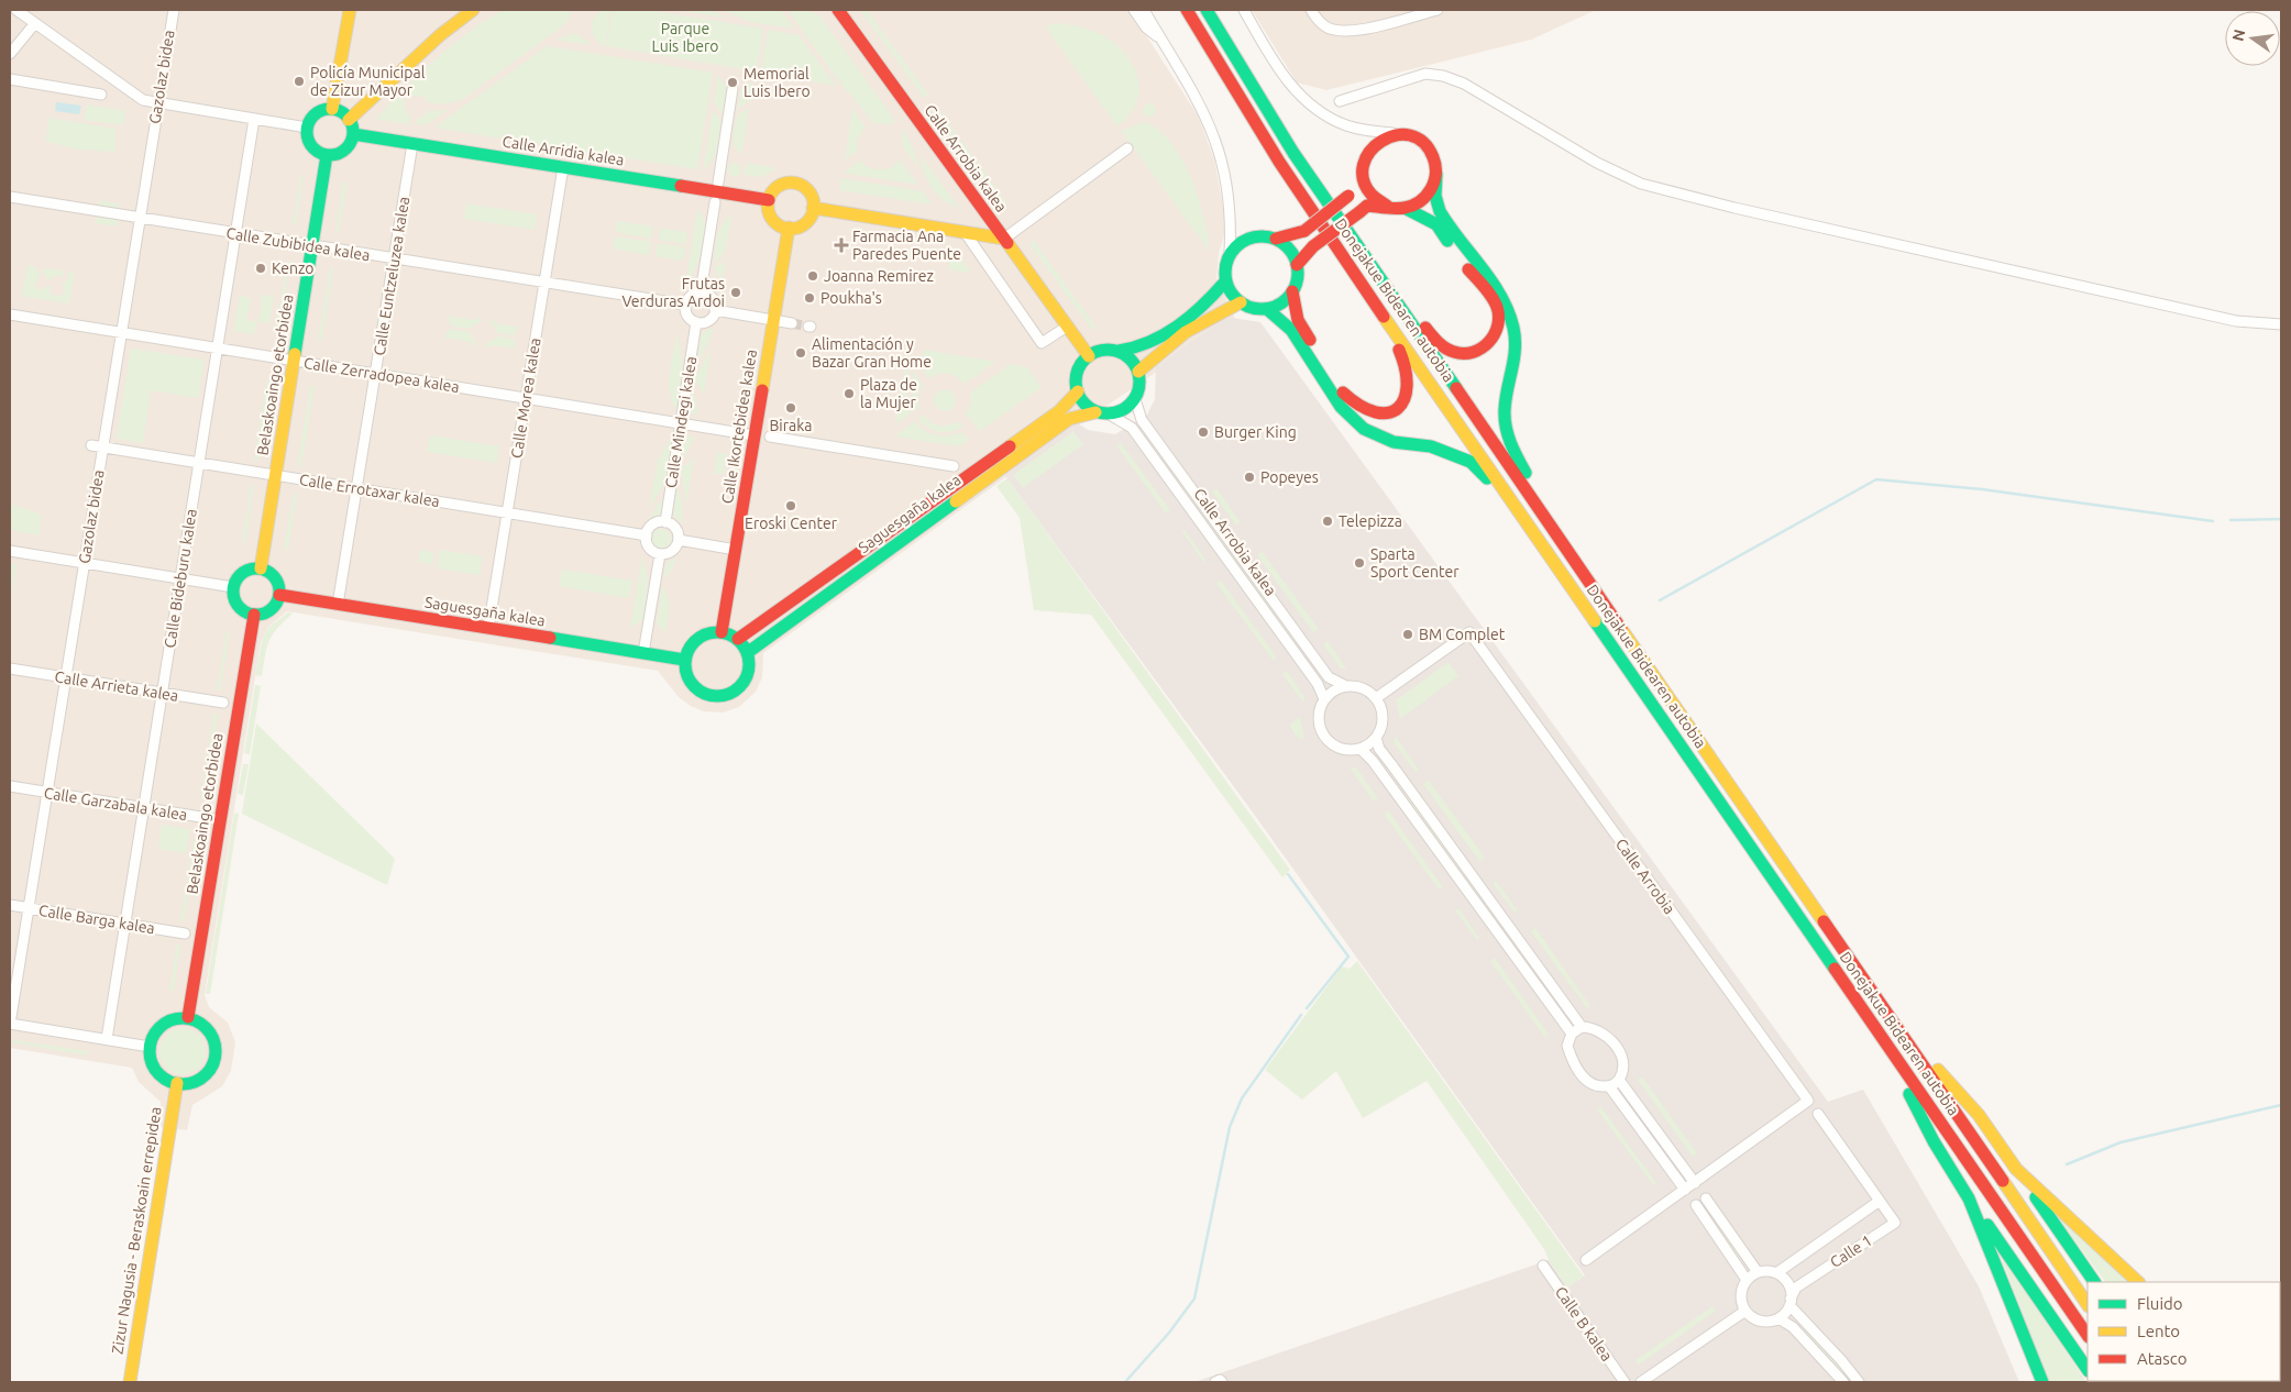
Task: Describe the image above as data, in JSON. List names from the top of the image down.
{
  "streets": {
    "main road": [
      "Calle Arridia kalea",
      "Calle Arrobia kalea",
      "Donejakue Bidearen autobia",
      "Belaskoaingo etorbidea",
      "Calle Ikortebidea kalea",
      "Saguesgaña kalea",
      "Zizur Nagusia - Beraskoain errepidea"
    ],
    "street": [
      "Gazolaz bidea",
      "Calle Zubibidea kalea",
      "Calle Euntzeluzea kalea",
      "Calle Zerradopea kalea",
      "Calle Morea kalea",
      "Calle Mindegi kalea",
      "Calle Errotaxar kalea",
      "Calle Bideburu kalea",
      "Calle Arrieta kalea",
      "Calle Garzabala kalea",
      "Calle Arrobia",
      "Calle Barga kalea",
      "Calle 1",
      "Calle B kalea"
    ]
  },
  "crossings": [
    ["Gazolaz bidea", "Calle Zubibidea kalea"],
    ["Gazolaz bidea", "Calle Zerradopea kalea"],
    ["Gazolaz bidea", "Calle Errotaxar kalea"],
    ["Gazolaz bidea", "Calle Arrieta kalea"],
    ["Gazolaz bidea", "Calle Garzabala kalea"],
    ["Gazolaz bidea", "Calle Barga kalea"],
    ["Calle Arridia kalea", "Calle Euntzeluzea kalea"],
    ["Calle Arridia kalea", "Belaskoaingo etorbidea"],
    ["Calle Arridia kalea", "Calle Morea kalea"],
    ["Calle Arridia kalea", "Calle Ikortebidea kalea"],
    ["Calle Arrobia kalea", "Saguesgaña kalea"],
    ["Calle Arrobia kalea", "Calle Arrobia"],
    ["Calle Zubibidea kalea", "Calle Euntzeluzea kalea"],
    ["Calle Zubibidea kalea", "Belaskoaingo etorbidea"],
    ["Calle Zubibidea kalea", "Calle Morea kalea"],
    ["Calle Zubibidea kalea", "Calle Mindegi kalea"],
    ["Calle Zubibidea kalea", "Calle Bideburu kalea"],
    ["Calle Euntzeluzea kalea", "Calle Zerradopea kalea"],
    ["Calle Euntzeluzea kalea", "Calle Errotaxar kalea"],
    ["Calle Euntzeluzea kalea", "Saguesgaña kalea"],
    ["Belaskoaingo etorbidea", "Calle Zerradopea kalea"],
    ["Belaskoaingo etorbidea", "Calle Errotaxar kalea"],
    ["Belaskoaingo etorbidea", "Saguesgaña kalea"],
    ["Belaskoaingo etorbidea", "Calle Garzabala kalea"],
    ["Belaskoaingo etorbidea", "Zizur Nagusia - Beraskoain errepidea"],
    ["Calle Zerradopea kalea", "Calle Morea kalea"],
    ["Calle Zerradopea kalea", "Calle Mindegi kalea"],
    ["Calle Zerradopea kalea", "Calle Ikortebidea kalea"],
    ["Calle Zerradopea kalea", "Calle Bideburu kalea"],
    ["Calle Morea kalea", "Calle Errotaxar kalea"],
    ["Calle Morea kalea", "Saguesgaña kalea"],
    ["Calle Mindegi kalea", "Calle Errotaxar kalea"],
    ["Calle Ikortebidea kalea", "Saguesgaña kalea"],
    ["Calle Errotaxar kalea", "Calle Bideburu kalea"],
    ["Calle Bideburu kalea", "Calle Arrieta kalea"],
    ["Calle Bideburu kalea", "Calle Garzabala kalea"],
    ["Calle Bideburu kalea", "Calle Barga kalea"]
  ],
  "parks": ["Parque Luis Ibero"],
  "places": {
    "other": [
      "Policía Municipal de Zizur Mayor",
      "Memorial Luis Ibero",
      "Kenzo",
      "Joanna Remirez",
      "Frutas Verduras Ardoi",
      "Poukha's",
      "Alimentación y Bazar Gran Home",
      "Plaza de la Mujer",
      "Biraka",
      "Burger King",
      "Popeyes",
      "Eroski Center",
      "Telepizza",
      "Sparta Sport Center",
      "BM Complet"
    ],
    "health": ["Farmacia Ana Paredes Puente"]
  },
  "legend": ["Fluido", "Lento", "Atasco"],
  "north": "left"
}
